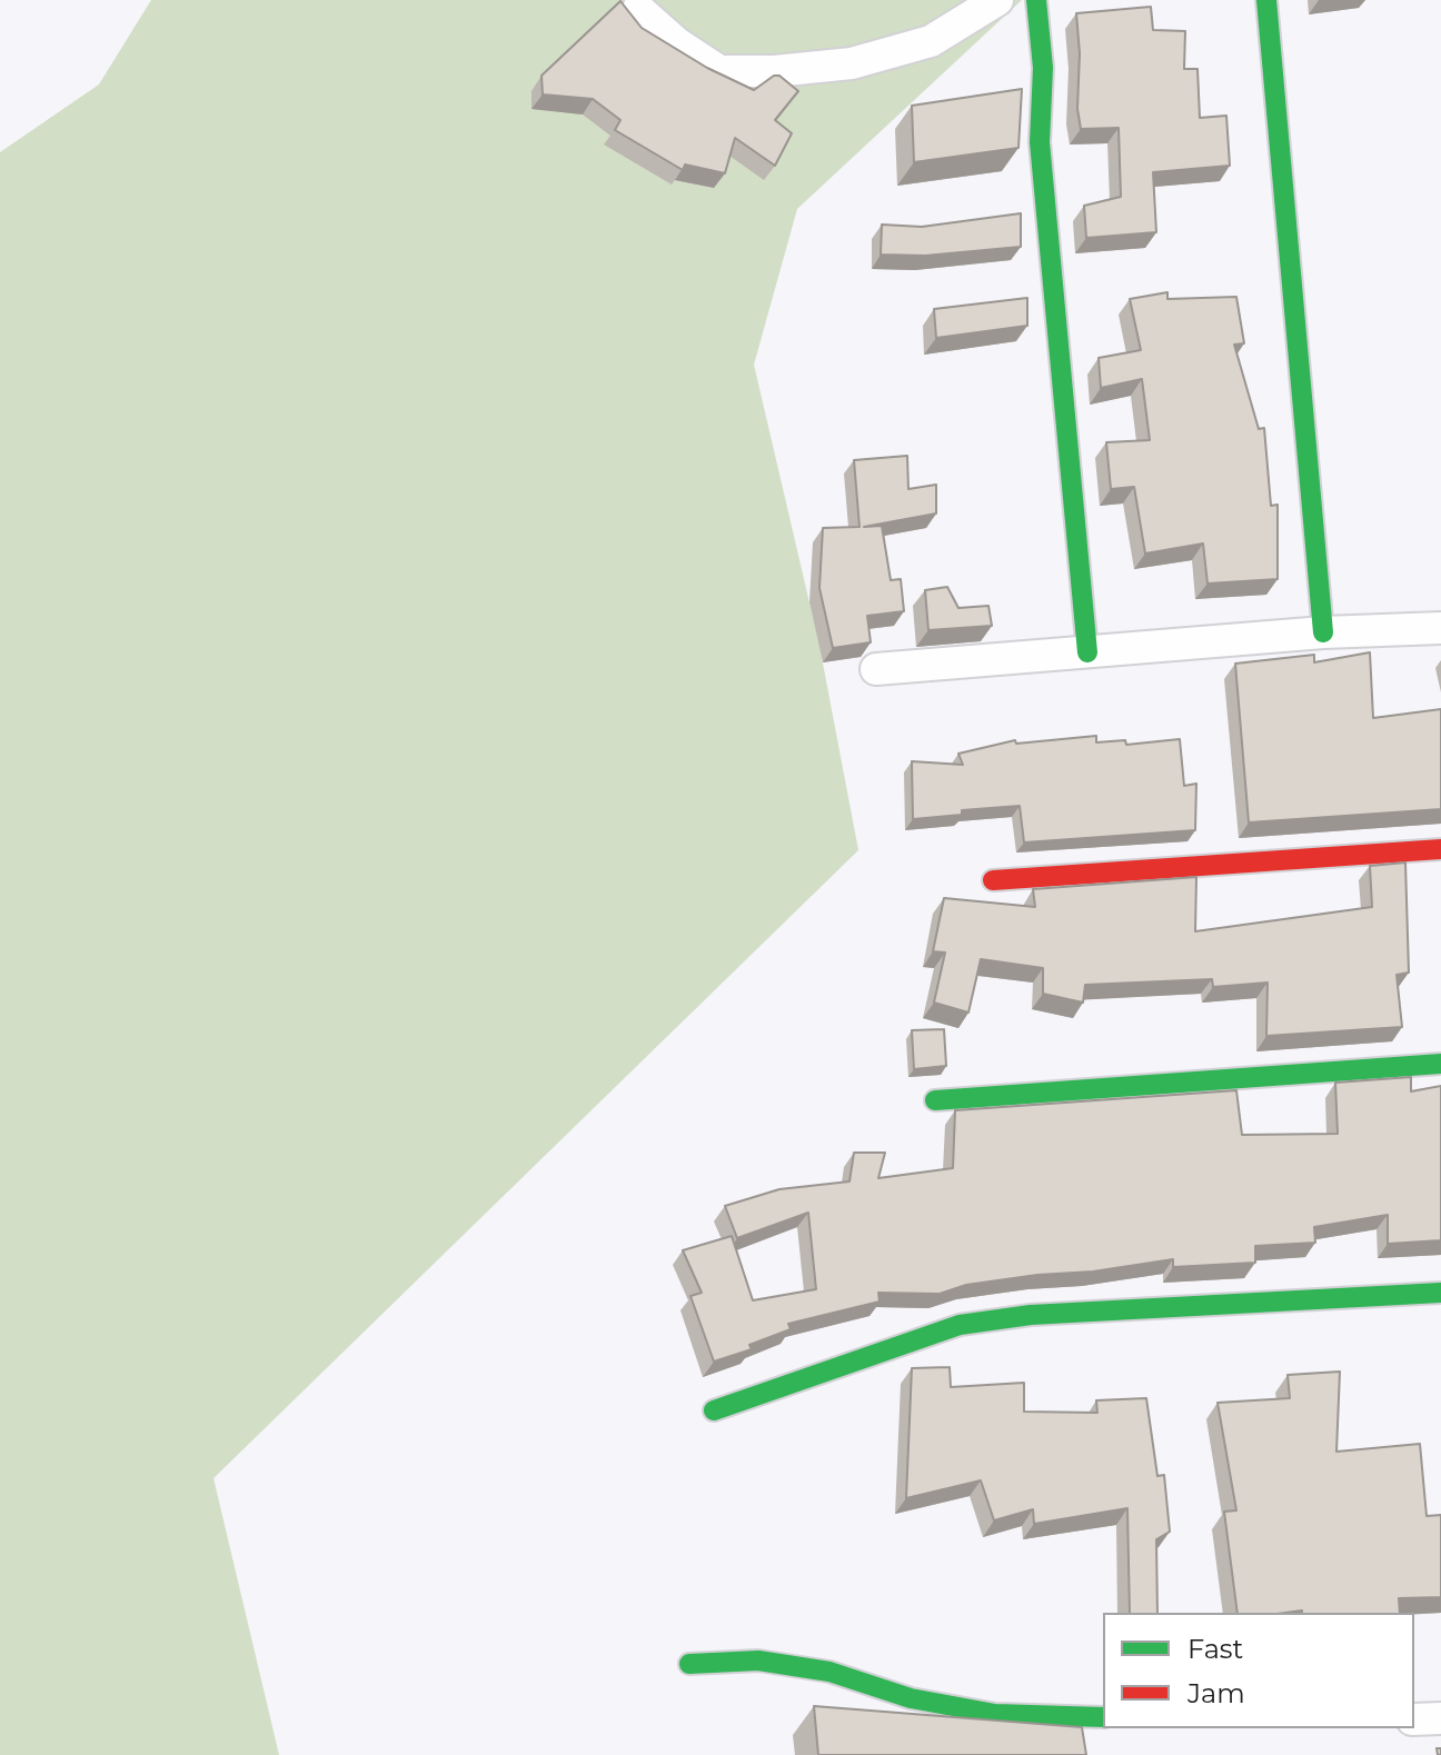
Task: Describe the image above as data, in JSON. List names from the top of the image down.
{
  "legend": ["Fast", "Jam"]
}
